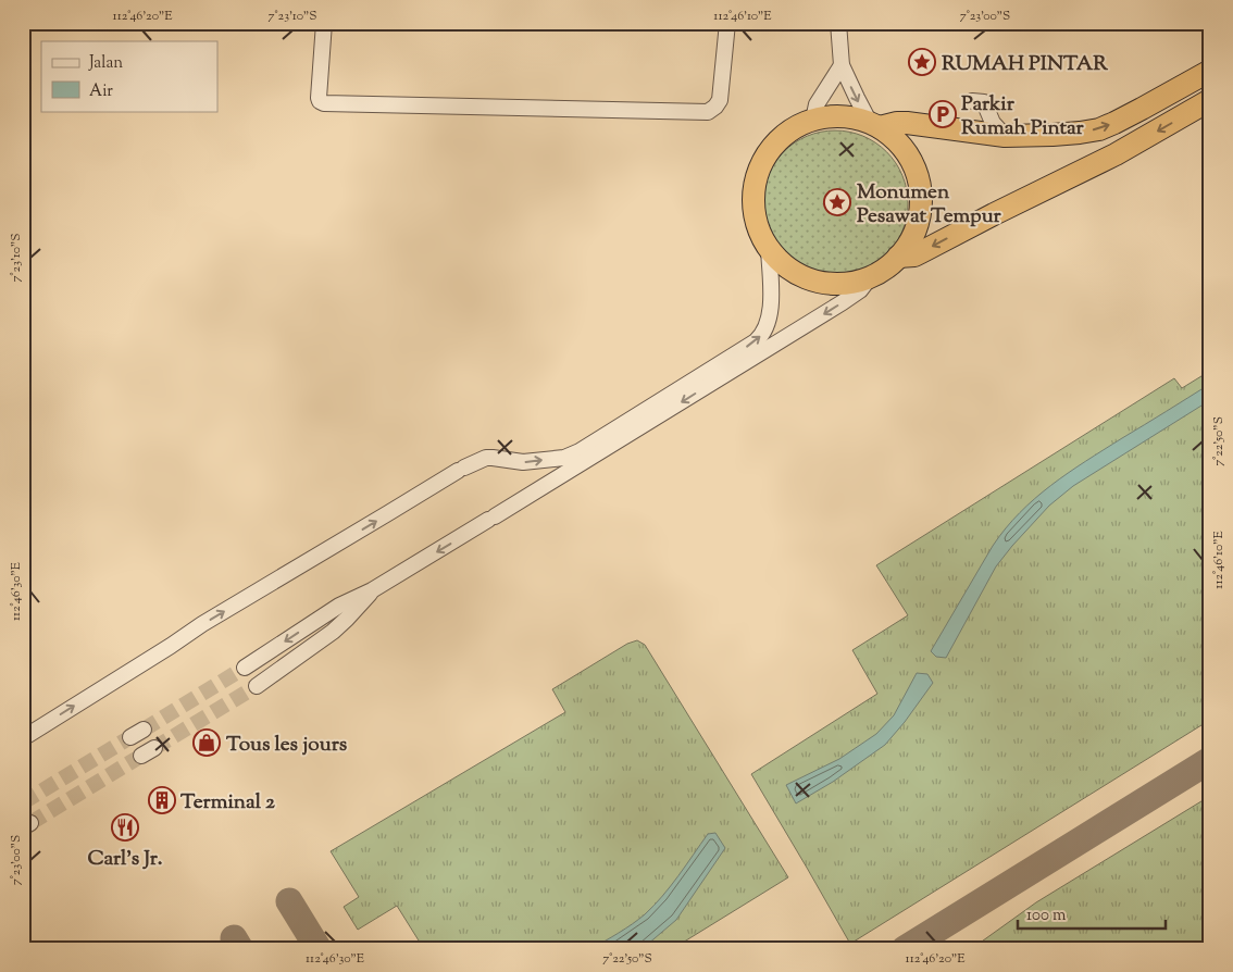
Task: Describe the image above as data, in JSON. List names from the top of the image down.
{
  "places": {
    "place": ["RUMAH PINTAR", "Monumen Pesawat Tempur"],
    "parking": ["Parkir Rumah Pintar"],
    "shop": ["Tous les jours"],
    "building": ["Terminal 2"],
    "restaurant": ["Carl's Jr."]
  },
  "legend": ["Jalan", "Air"],
  "scale_bar": "100 m",
  "coordinates": [
    "112°46'20\"E",
    "7°23'10\"S",
    "112°46'10\"E",
    "7°23'00\"S",
    "7°22'50\"S",
    "112°46'30\"E"
  ]
}
